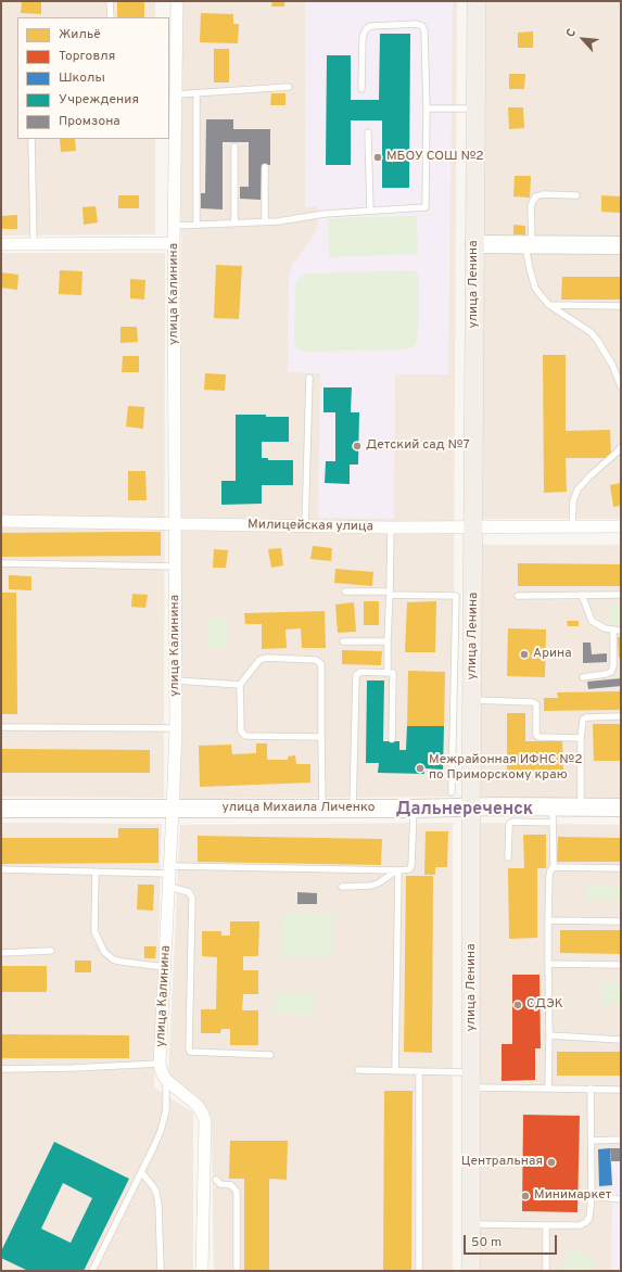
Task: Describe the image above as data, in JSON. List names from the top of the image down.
{
  "streets": {
    "main road": ["улица Ленина", "улица Михаила Личенко"],
    "street": ["улица Калинина", "Милицейская улица"]
  },
  "crossings": [
    ["улица Ленина", "Милицейская улица"],
    ["улица Ленина", "улица Михаила Личенко"],
    ["улица Калинина", "Милицейская улица"],
    ["улица Калинина", "улица Михаила Личенко"]
  ],
  "districts": ["Дальнереченск"],
  "places": [
    "МБОУ СОШ №2",
    "Детский сад №7",
    "Арина",
    "Межрайонная ИФНС №2 по Приморскому краю",
    "СДЭК",
    "Центральная",
    "Минимаркет"
  ],
  "legend": [
    "Жильё",
    "Торговля",
    "Школы",
    "Учреждения",
    "Промзона"
  ],
  "scale_bar": "50 m",
  "north": "top left"
}
